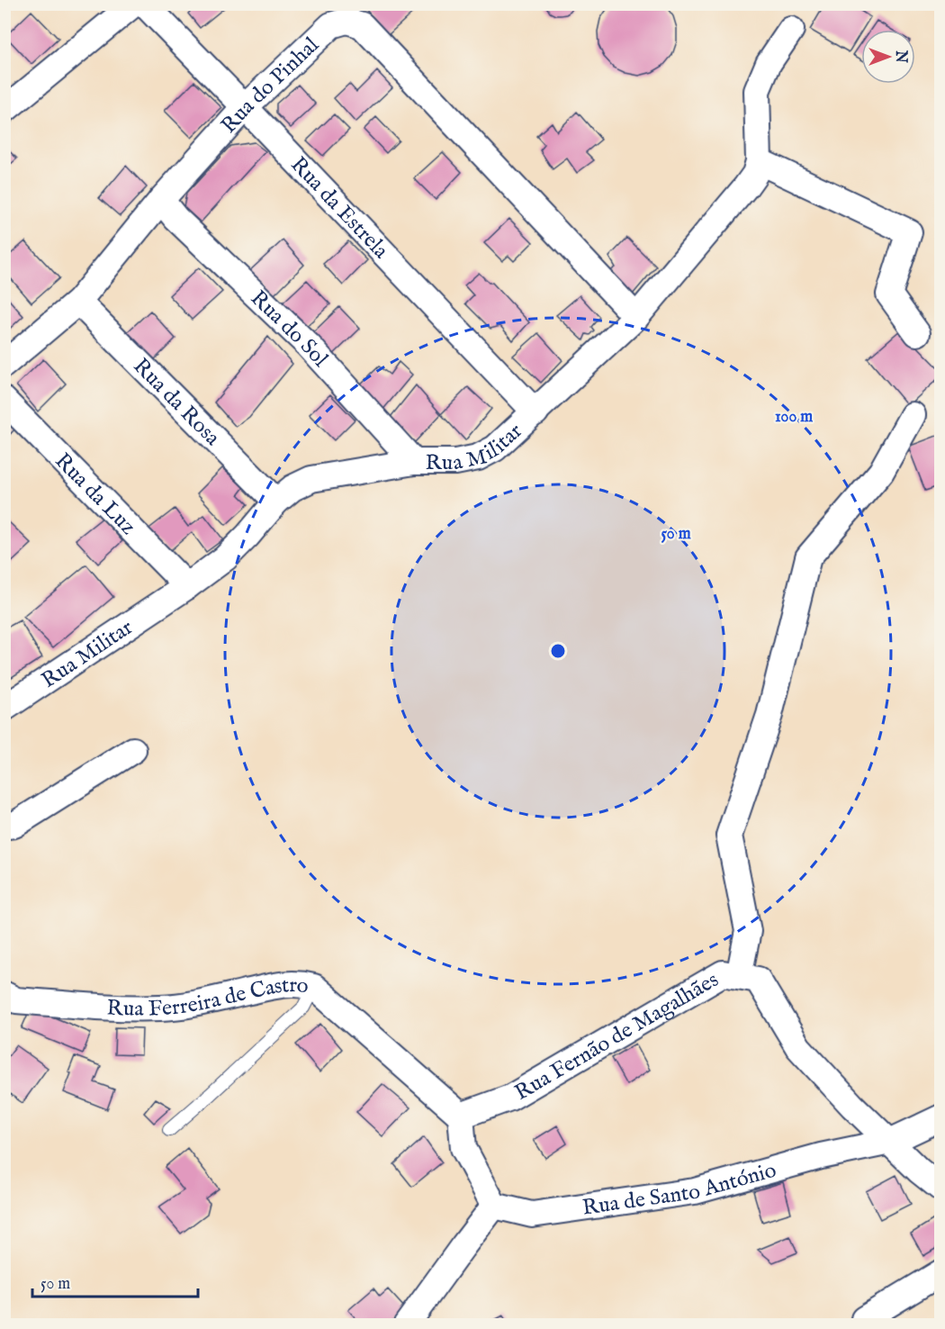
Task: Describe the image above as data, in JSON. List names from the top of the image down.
{
  "streets": {
    "street": [
      "Rua do Pinhal",
      "Rua da Estrela",
      "Rua do Sol",
      "Rua da Rosa",
      "Rua Militar",
      "Rua da Luz",
      "Rua Ferreira de Castro",
      "Rua Fernão de Magalhães",
      "Rua de Santo António"
    ]
  },
  "crossings": [
    ["Rua do Pinhal", "Rua da Estrela"],
    ["Rua do Pinhal", "Rua do Sol"],
    ["Rua do Pinhal", "Rua da Rosa"],
    ["Rua do Pinhal", "Rua Militar"],
    ["Rua da Estrela", "Rua Militar"],
    ["Rua do Sol", "Rua Militar"],
    ["Rua da Rosa", "Rua Militar"],
    ["Rua Militar", "Rua da Luz"],
    ["Rua Ferreira de Castro", "Rua Fernão de Magalhães"],
    ["Rua Fernão de Magalhães", "Rua de Santo António"]
  ],
  "scale_bar": "50 m",
  "north": "right",
  "rings": ["100 m", "50 m"]
}
